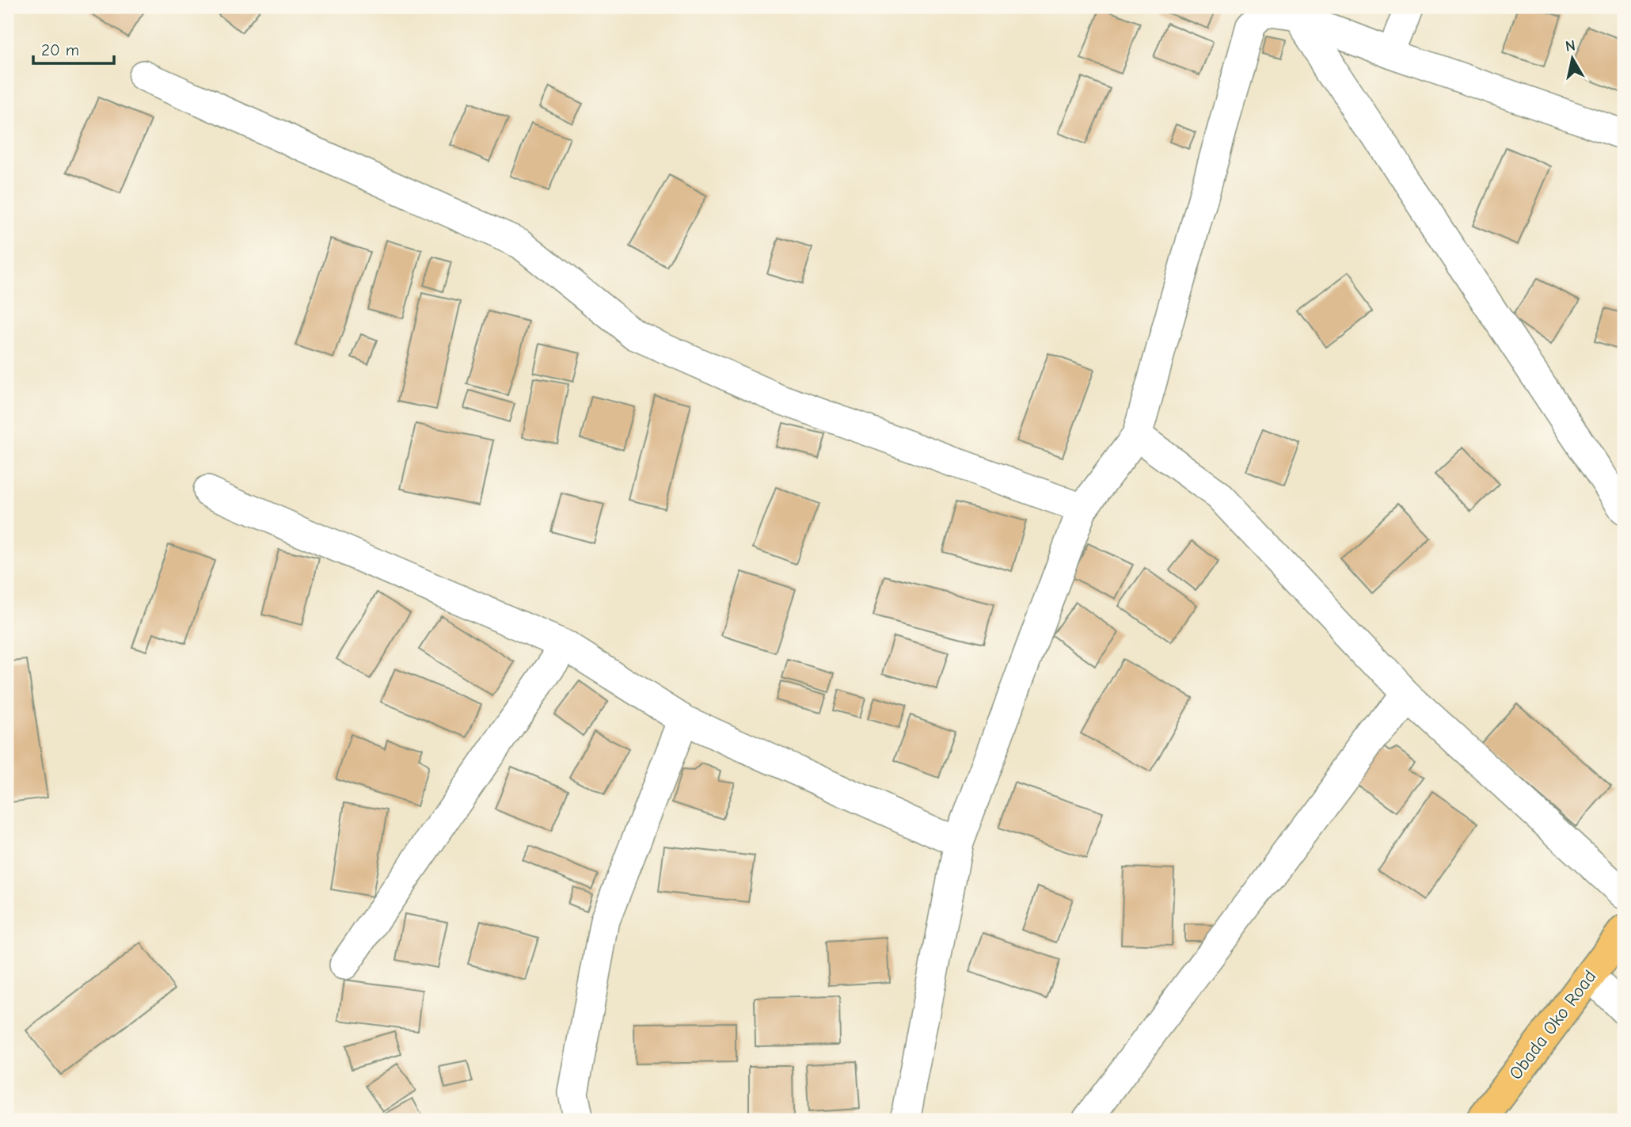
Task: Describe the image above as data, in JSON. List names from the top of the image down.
{
  "streets": {
    "main road": ["Obada Oko Road"]
  },
  "scale_bar": "20 m",
  "north": "top"
}
